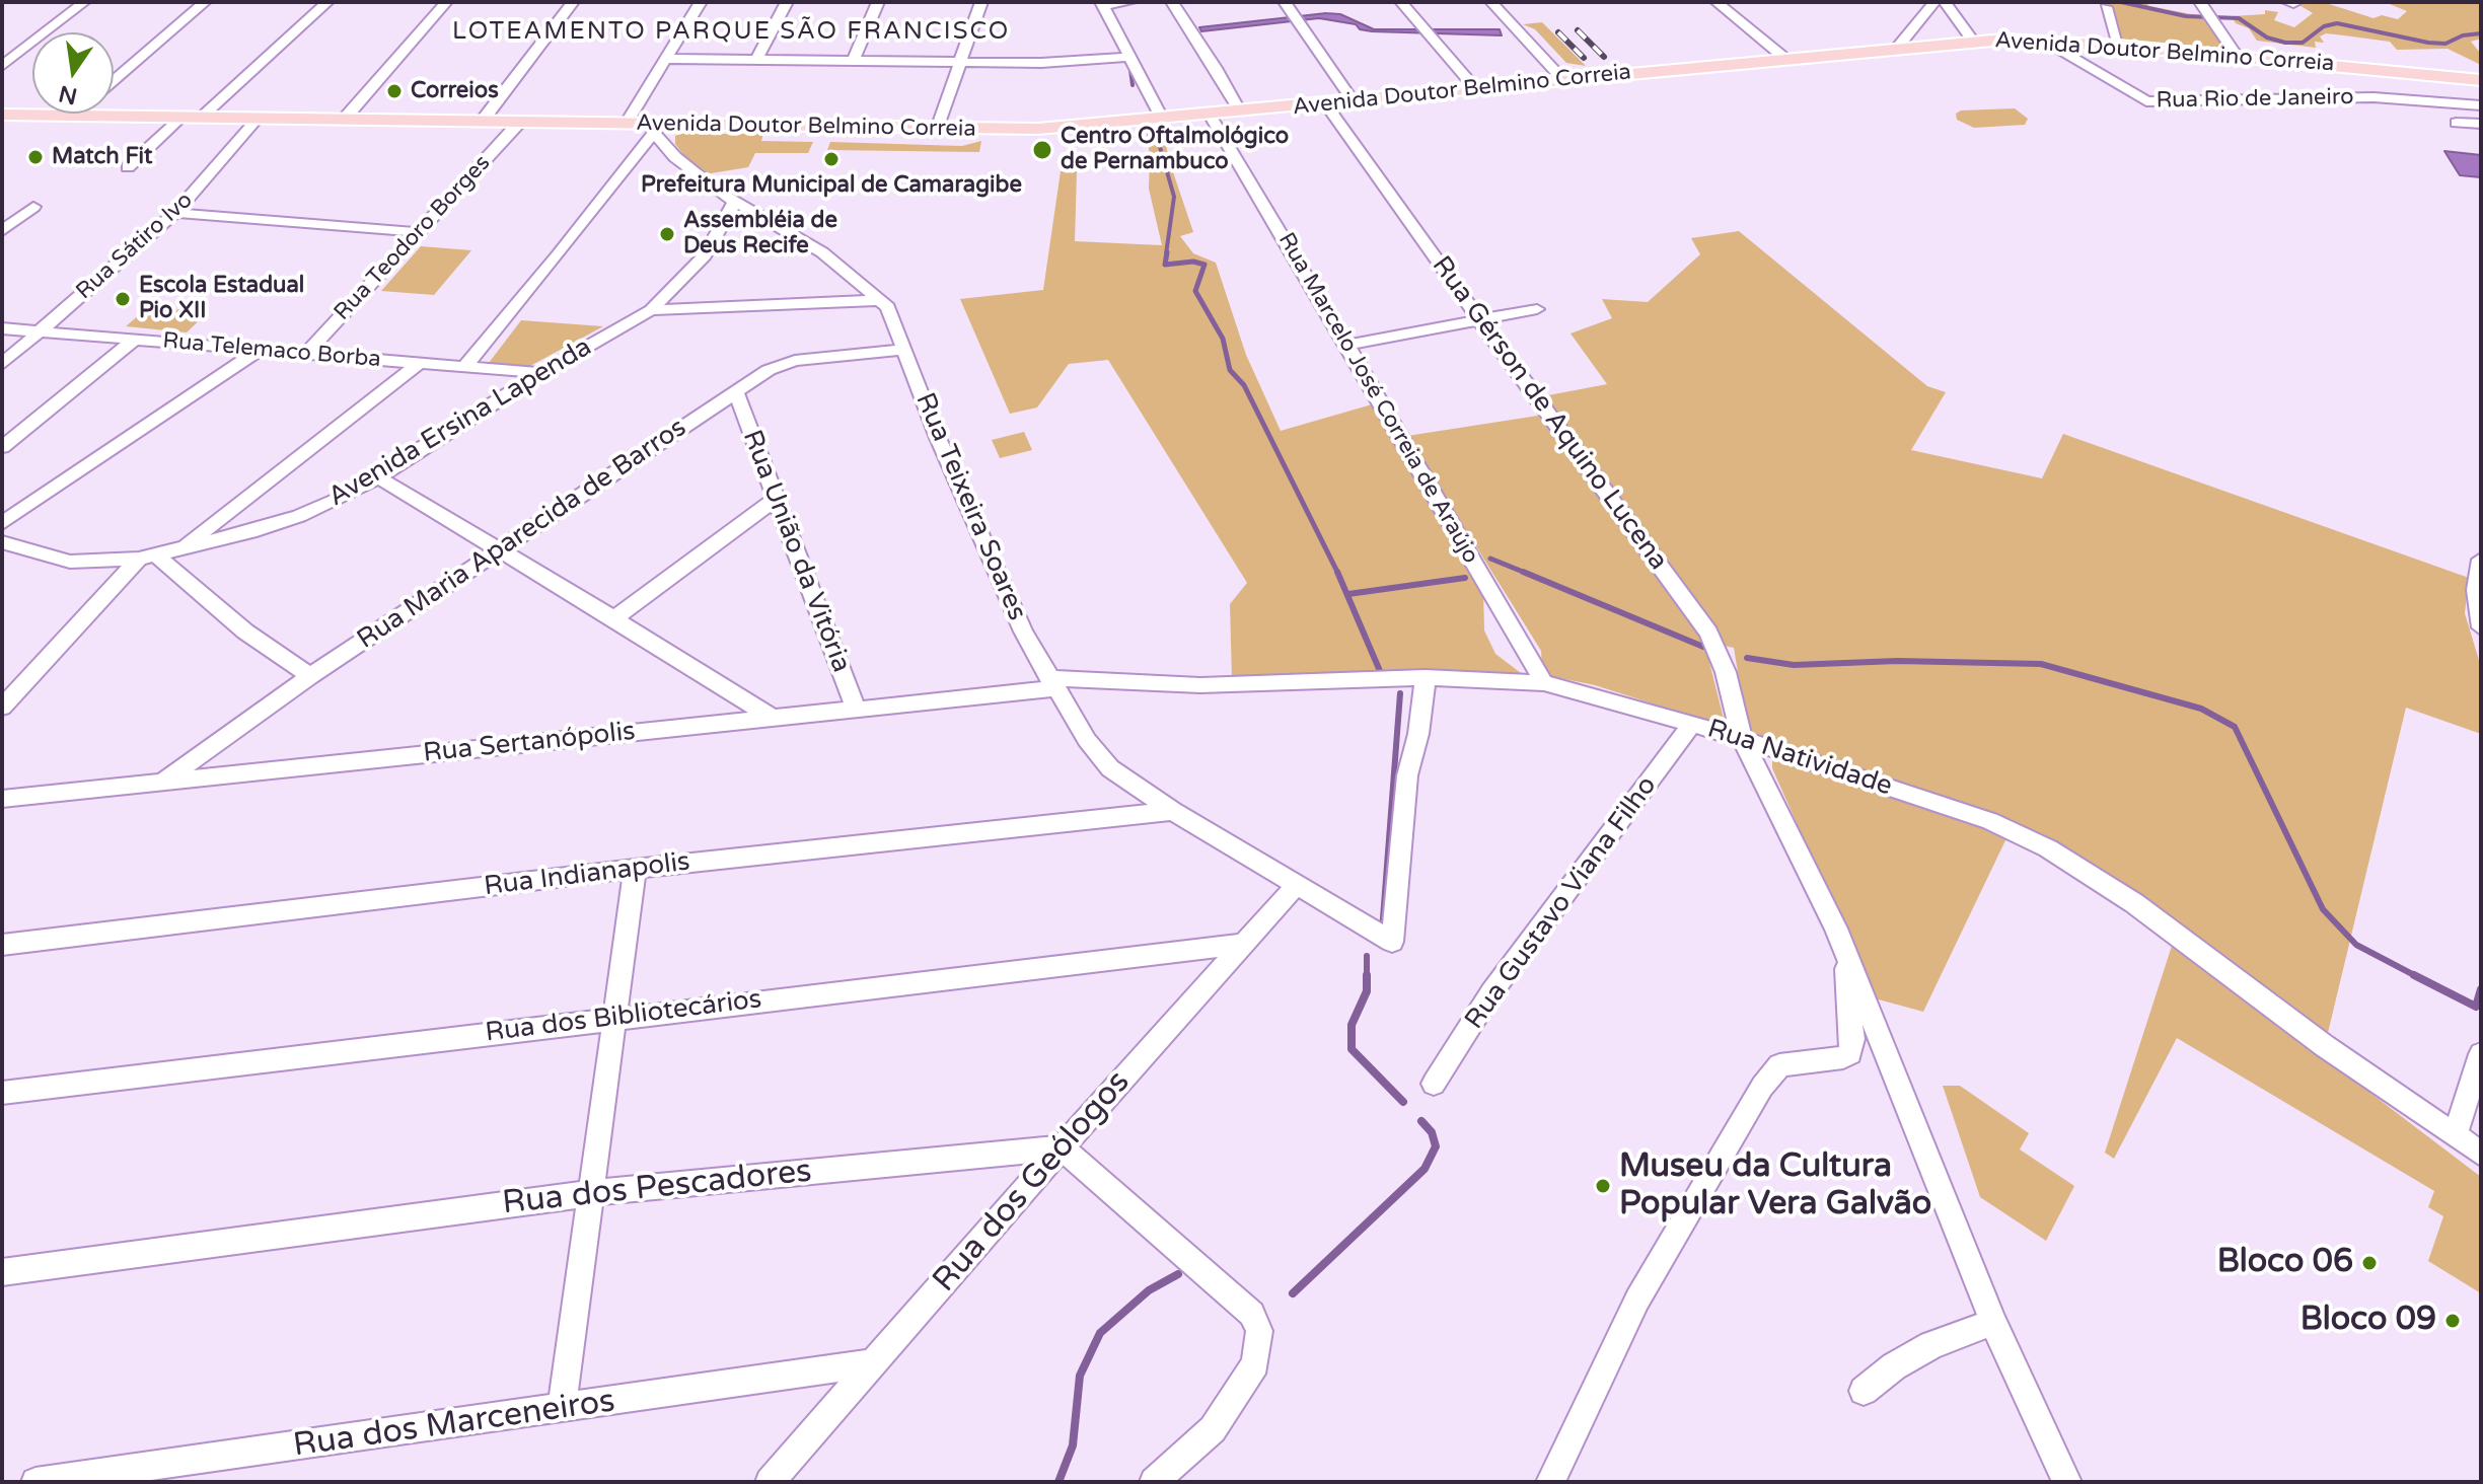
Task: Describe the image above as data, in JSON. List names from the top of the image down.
{
  "streets": {
    "main road": ["Avenida Doutor Belmino Correia"],
    "street": [
      "Rua Rio de Janeiro",
      "Rua Teodoro Borges",
      "Rua Sátiro Ivo",
      "Rua Telemaco Borba",
      "Rua Marcelo José Correia de Araújo",
      "Rua Gérson de Aquino Lucena",
      "Avenida Ersina Lapenda",
      "Rua Teixeira Soares",
      "Rua Maria Aparecida de Barros",
      "Rua União da Vitória",
      "Rua Sertanópolis",
      "Rua Natividade",
      "Rua Indianapolis",
      "Rua Gustavo Viana Filho",
      "Rua dos Bibliotecários",
      "Rua dos Geólogos",
      "Rua dos Pescadores",
      "Rua dos Marceneiros"
    ]
  },
  "crossings": [
    ["Avenida Doutor Belmino Correia", "Rua Rio de Janeiro"],
    ["Avenida Doutor Belmino Correia", "Rua Teodoro Borges"],
    ["Avenida Doutor Belmino Correia", "Rua Sátiro Ivo"],
    ["Avenida Doutor Belmino Correia", "Rua Marcelo José Correia de Araújo"],
    ["Avenida Doutor Belmino Correia", "Rua Gérson de Aquino Lucena"],
    ["Avenida Doutor Belmino Correia", "Rua Teixeira Soares"],
    ["Rua Teodoro Borges", "Rua Telemaco Borba"],
    ["Rua Sátiro Ivo", "Rua Telemaco Borba"],
    ["Rua Telemaco Borba", "Avenida Ersina Lapenda"],
    ["Rua Marcelo José Correia de Araújo", "Rua Natividade"],
    ["Rua Gérson de Aquino Lucena", "Rua Natividade"],
    ["Avenida Ersina Lapenda", "Rua Teixeira Soares"],
    ["Rua Teixeira Soares", "Rua Maria Aparecida de Barros"],
    ["Rua Teixeira Soares", "Rua Sertanópolis"],
    ["Rua Teixeira Soares", "Rua Natividade"],
    ["Rua Teixeira Soares", "Rua Indianapolis"],
    ["Rua Teixeira Soares", "Rua dos Geólogos"],
    ["Rua Maria Aparecida de Barros", "Rua União da Vitória"],
    ["Rua Maria Aparecida de Barros", "Rua Sertanópolis"],
    ["Rua União da Vitória", "Rua Sertanópolis"],
    ["Rua Sertanópolis", "Rua Natividade"],
    ["Rua Natividade", "Rua Gustavo Viana Filho"],
    ["Rua dos Bibliotecários", "Rua dos Geólogos"],
    ["Rua dos Geólogos", "Rua dos Pescadores"],
    ["Rua dos Geólogos", "Rua dos Marceneiros"]
  ],
  "districts": ["LOTEAMENTO PARQUE SÃO FRANCISCO"],
  "places": [
    "Correios",
    "Centro Oftalmológico de Pernambuco",
    "Match Fit",
    "Prefeitura Municipal de Camaragibe",
    "Assembléia de Deus Recife",
    "Escola Estadual Pio XII",
    "Museu da Cultura Popular Vera Galvão",
    "Bloco 06",
    "Bloco 09"
  ],
  "north": "bottom"
}
